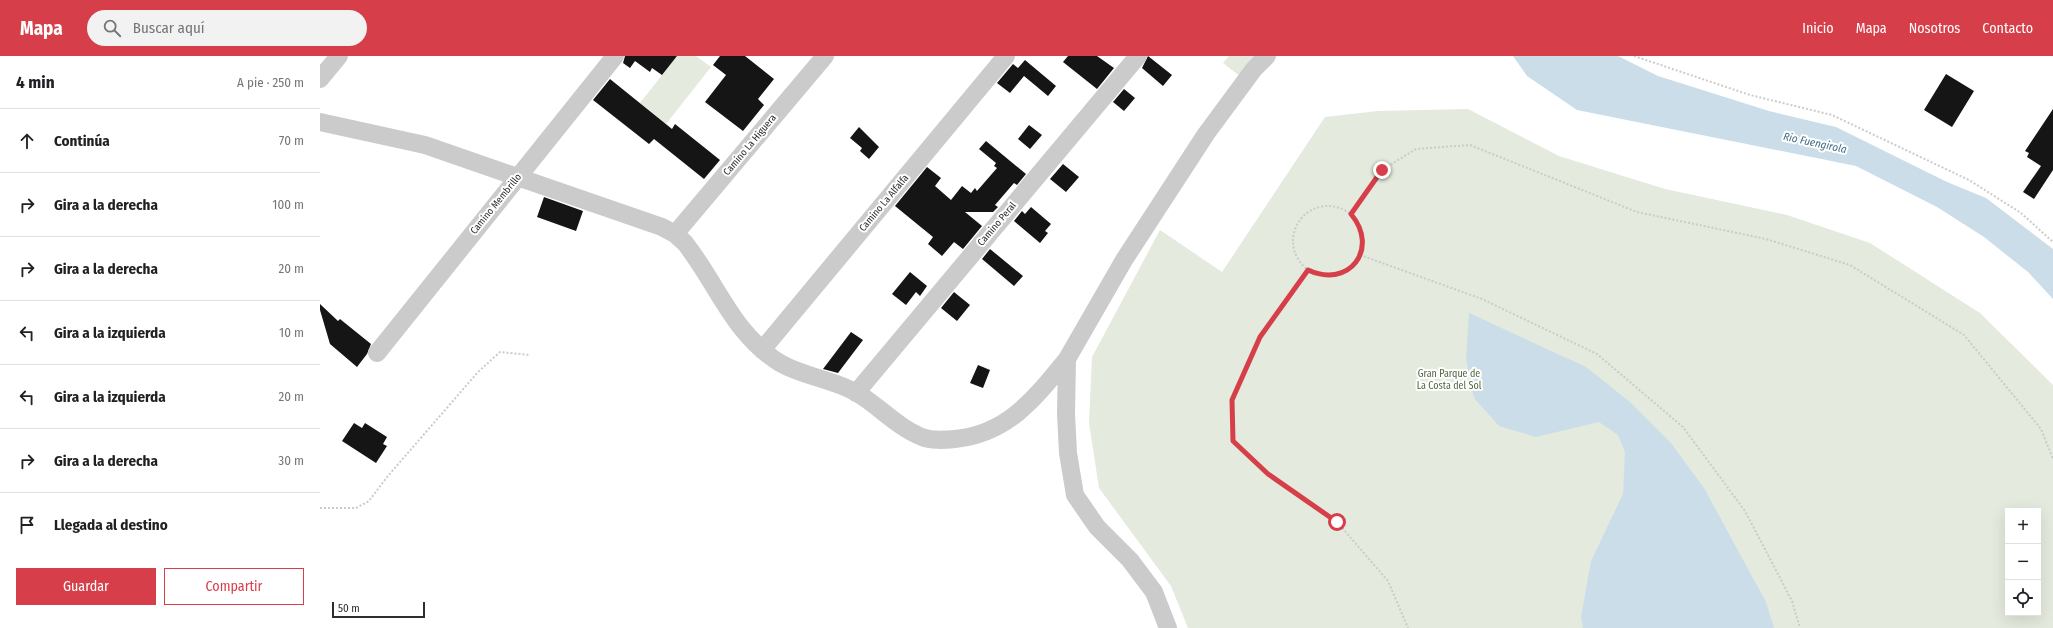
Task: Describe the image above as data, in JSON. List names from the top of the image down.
{
  "streets": {
    "street": [
      "Camino La Higuera",
      "Camino La Alfalfa",
      "Camino Membrillo",
      "Camino Peral"
    ]
  },
  "water": ["Rio Fuengirola"],
  "parks": ["Gran Parque de La Costa del Sol"],
  "scale_bar": "50 m",
  "page": {
    "header": "Mapa",
    "search": "Buscar aquí",
    "nav": [
      "Inicio",
      "Mapa",
      "Nosotros",
      "Contacto"
    ],
    "heading": ["4 min", "A pie · 250 m"],
    "list": [
      ["Continúa", "70 m"],
      ["Gira a la derecha", "100 m"],
      ["Gira a la derecha", "20 m"],
      ["Gira a la izquierda", "10 m"],
      ["Gira a la izquierda", "20 m"],
      ["Gira a la derecha", "30 m"],
      "Llegada al destino"
    ],
    "map_buttons": ["+", "−"],
    "buttons": ["Guardar", "Compartir"],
    "scale": "50 m"
  }
}
